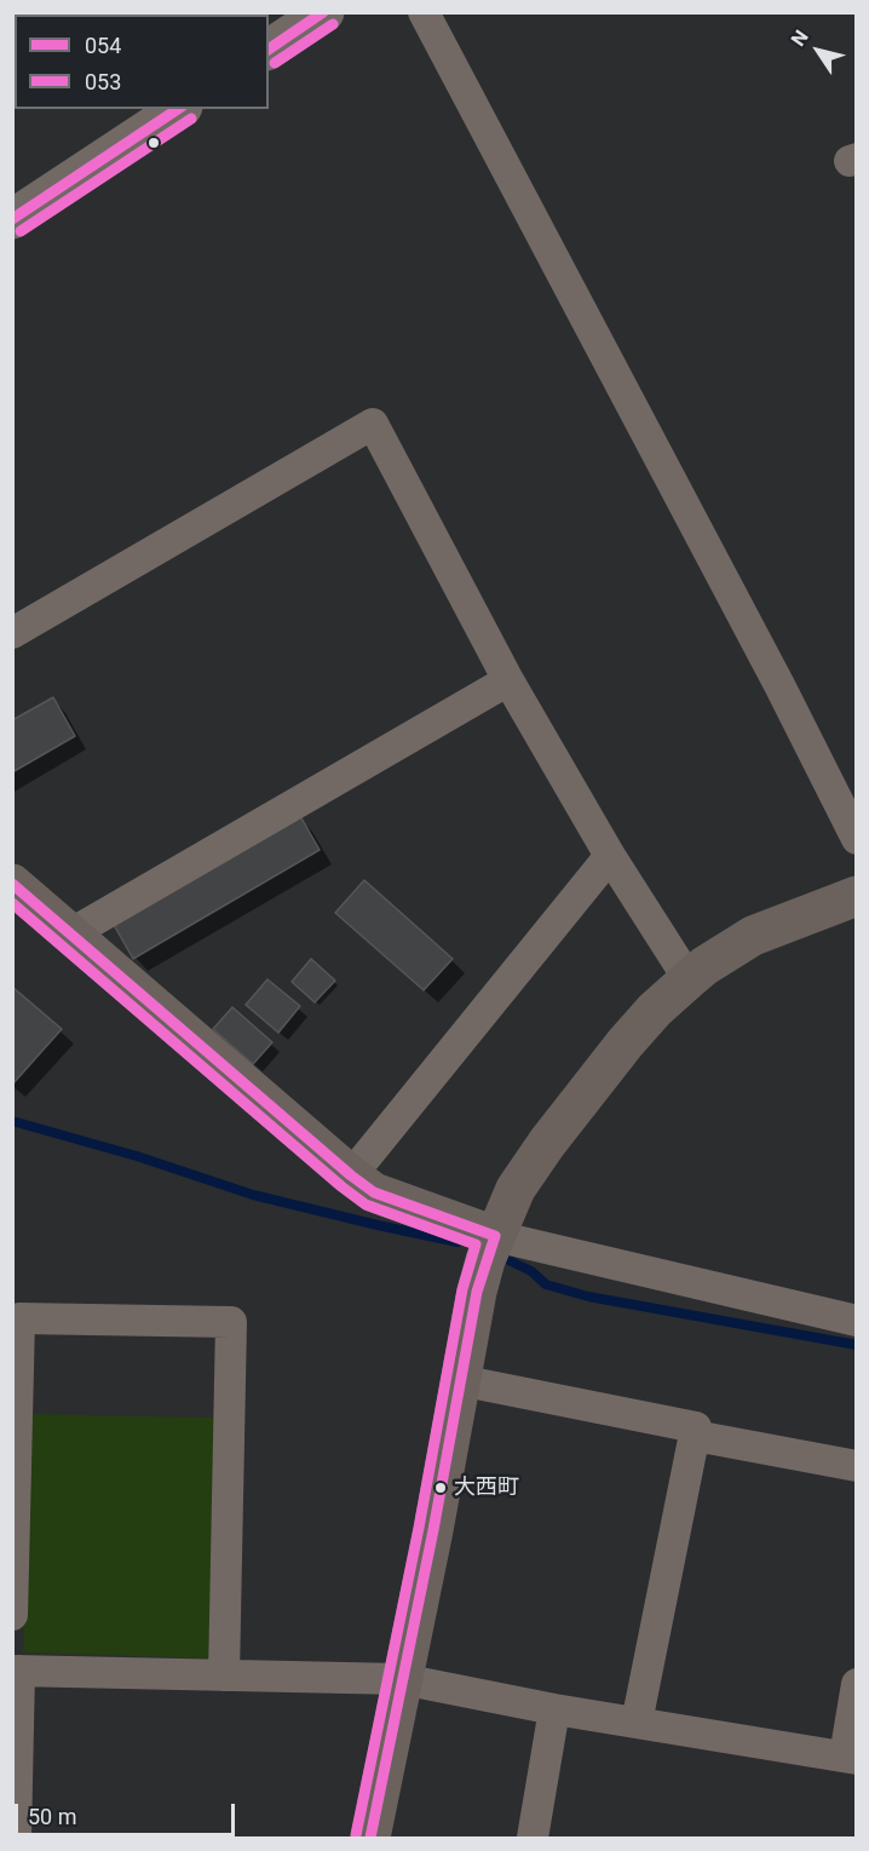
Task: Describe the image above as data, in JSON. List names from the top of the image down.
{
  "places": ["大西町"],
  "lines": ["transit line 054", "transit line 053"],
  "legend": ["054", "053"],
  "scale_bar": "50 m",
  "north": "top left"
}
